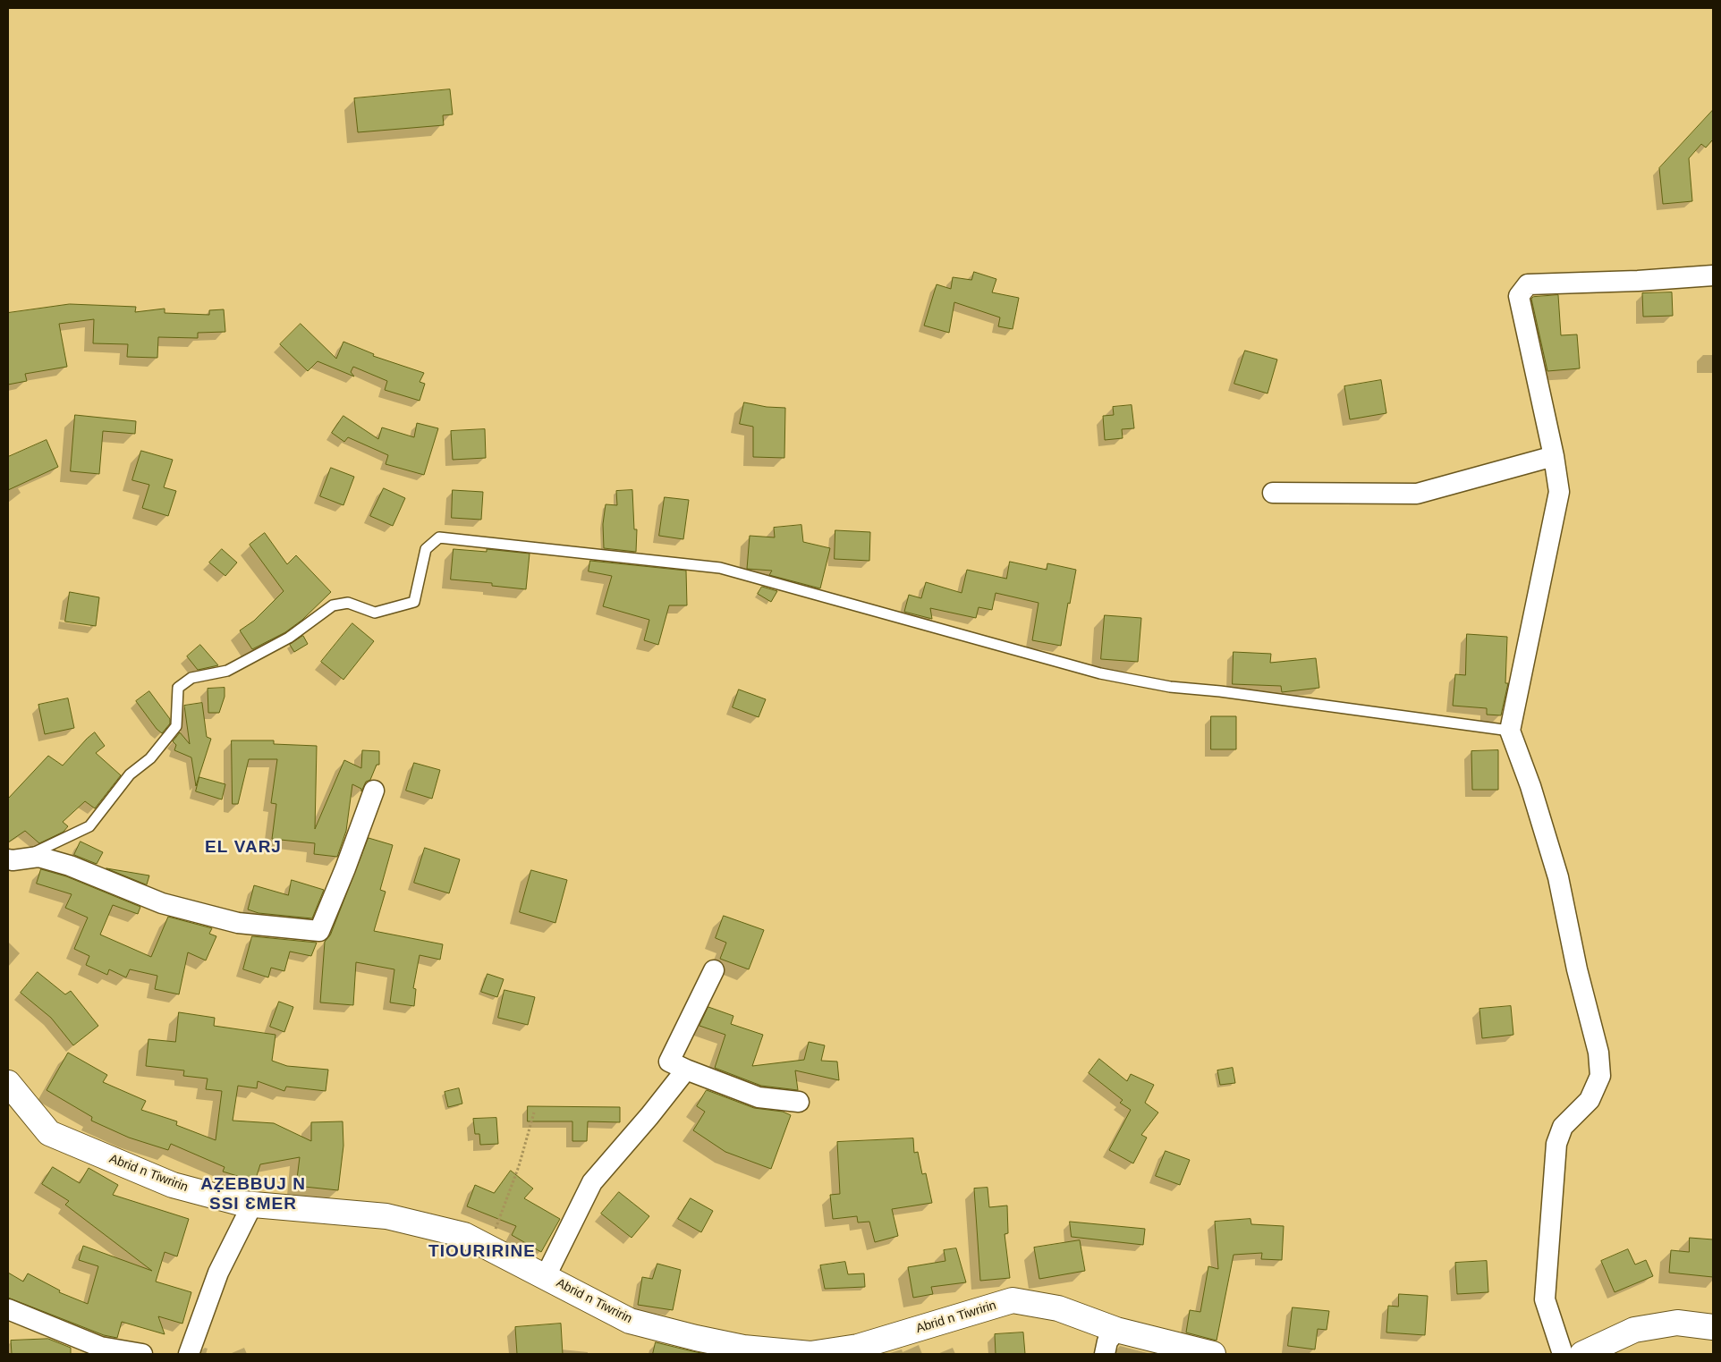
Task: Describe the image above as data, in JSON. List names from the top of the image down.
{
  "streets": {
    "street": ["Abrid n Tiwririn"]
  },
  "districts": ["EL VARJ", "AẒEBBUJ N SSI ƐMER", "TIOURIRINE"]
}
